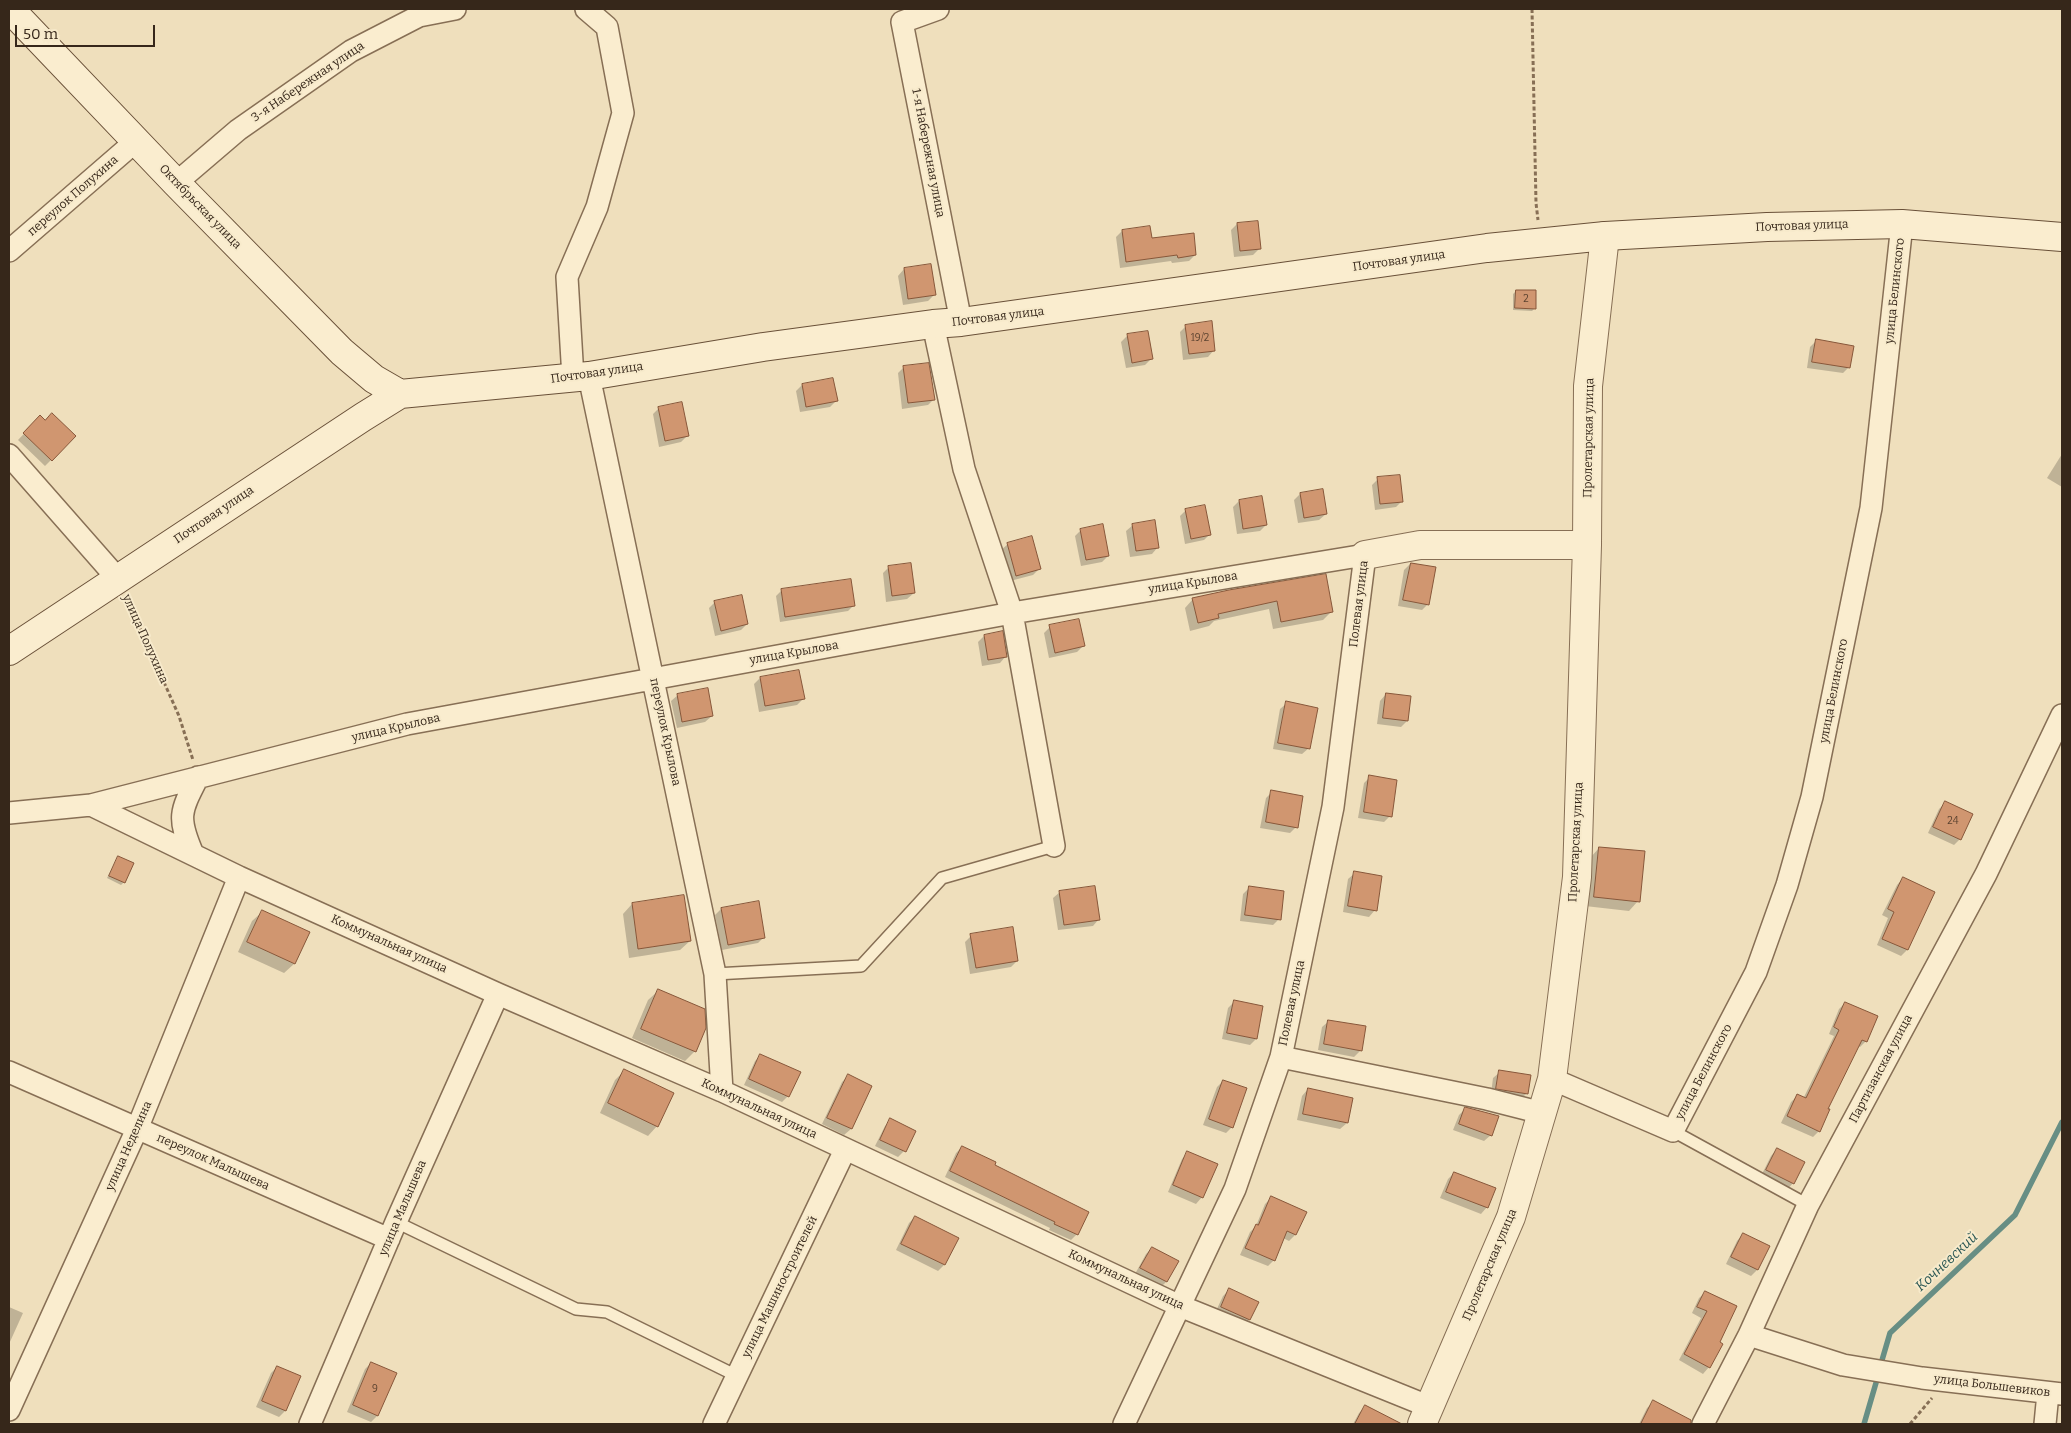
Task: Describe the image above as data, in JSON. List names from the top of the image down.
{
  "streets": {
    "main road": [
      "Октябрьская улица",
      "Почтовая улица",
      "Пролетарская улица",
      "улица Крылова"
    ],
    "street": [
      "3-я Набережная улица",
      "1-я Набережная улица",
      "переулок Полухина",
      "улица Белинского",
      "Полевая улица",
      "улица Полухина",
      "переулок Крылова",
      "Коммунальная улица",
      "Партизанская улица",
      "улица Неделина",
      "переулок Малышева",
      "улица Малышева",
      "улица Машиностроителей",
      "улица Большевиков"
    ]
  },
  "crossings": [
    ["3-я Набережная улица", "Октябрьская улица"],
    ["1-я Набережная улица", "Почтовая улица"],
    ["переулок Полухина", "Октябрьская улица"],
    ["Октябрьская улица", "Почтовая улица"],
    ["Почтовая улица", "улица Белинского"],
    ["Почтовая улица", "Пролетарская улица"],
    ["Почтовая улица", "улица Полухина"],
    ["Почтовая улица", "переулок Крылова"],
    ["Пролетарская улица", "улица Крылова"],
    ["Пролетарская улица", "Коммунальная улица"],
    ["улица Крылова", "Полевая улица"],
    ["улица Крылова", "улица Полухина"],
    ["улица Крылова", "переулок Крылова"],
    ["улица Крылова", "Коммунальная улица"],
    ["Полевая улица", "Коммунальная улица"],
    ["переулок Крылова", "Коммунальная улица"],
    ["Коммунальная улица", "улица Неделина"],
    ["Коммунальная улица", "улица Малышева"],
    ["Коммунальная улица", "улица Машиностроителей"],
    ["Партизанская улица", "улица Большевиков"],
    ["улица Неделина", "переулок Малышева"],
    ["переулок Малышева", "улица Малышева"]
  ],
  "water": ["Кочневский"],
  "house_numbers": [
    "2",
    "19/2",
    "24",
    "9"
  ],
  "scale_bar": "50 m"
}
